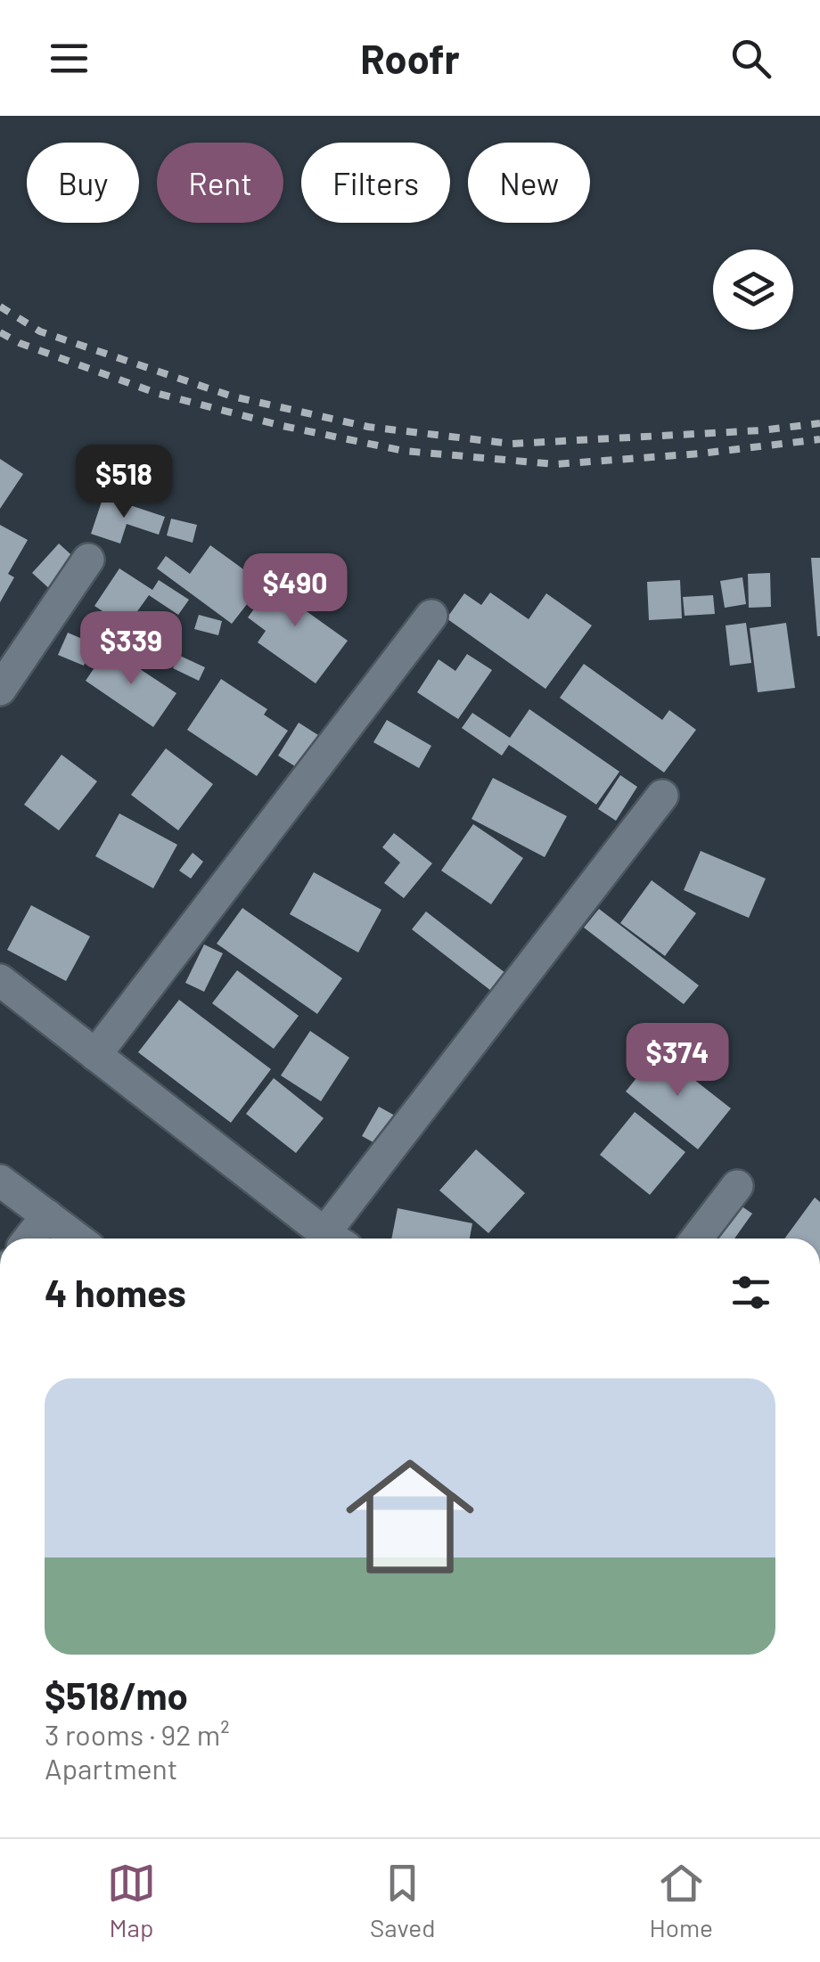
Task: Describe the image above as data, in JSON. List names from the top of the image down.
{
  "page": {
    "header": "Roofr",
    "chip": [
      "Buy",
      "Rent",
      "Filters",
      "New"
    ],
    "price": [
      "$518",
      "$490",
      "$339",
      "$374"
    ],
    "heading": "4 homes",
    "list": [
      {
        "name": "$518/mo",
        "note": "3 rooms · 92 m² · Apartment"
      }
    ],
    "tabs": ["Map", "Saved", "Home"]
  }
}
